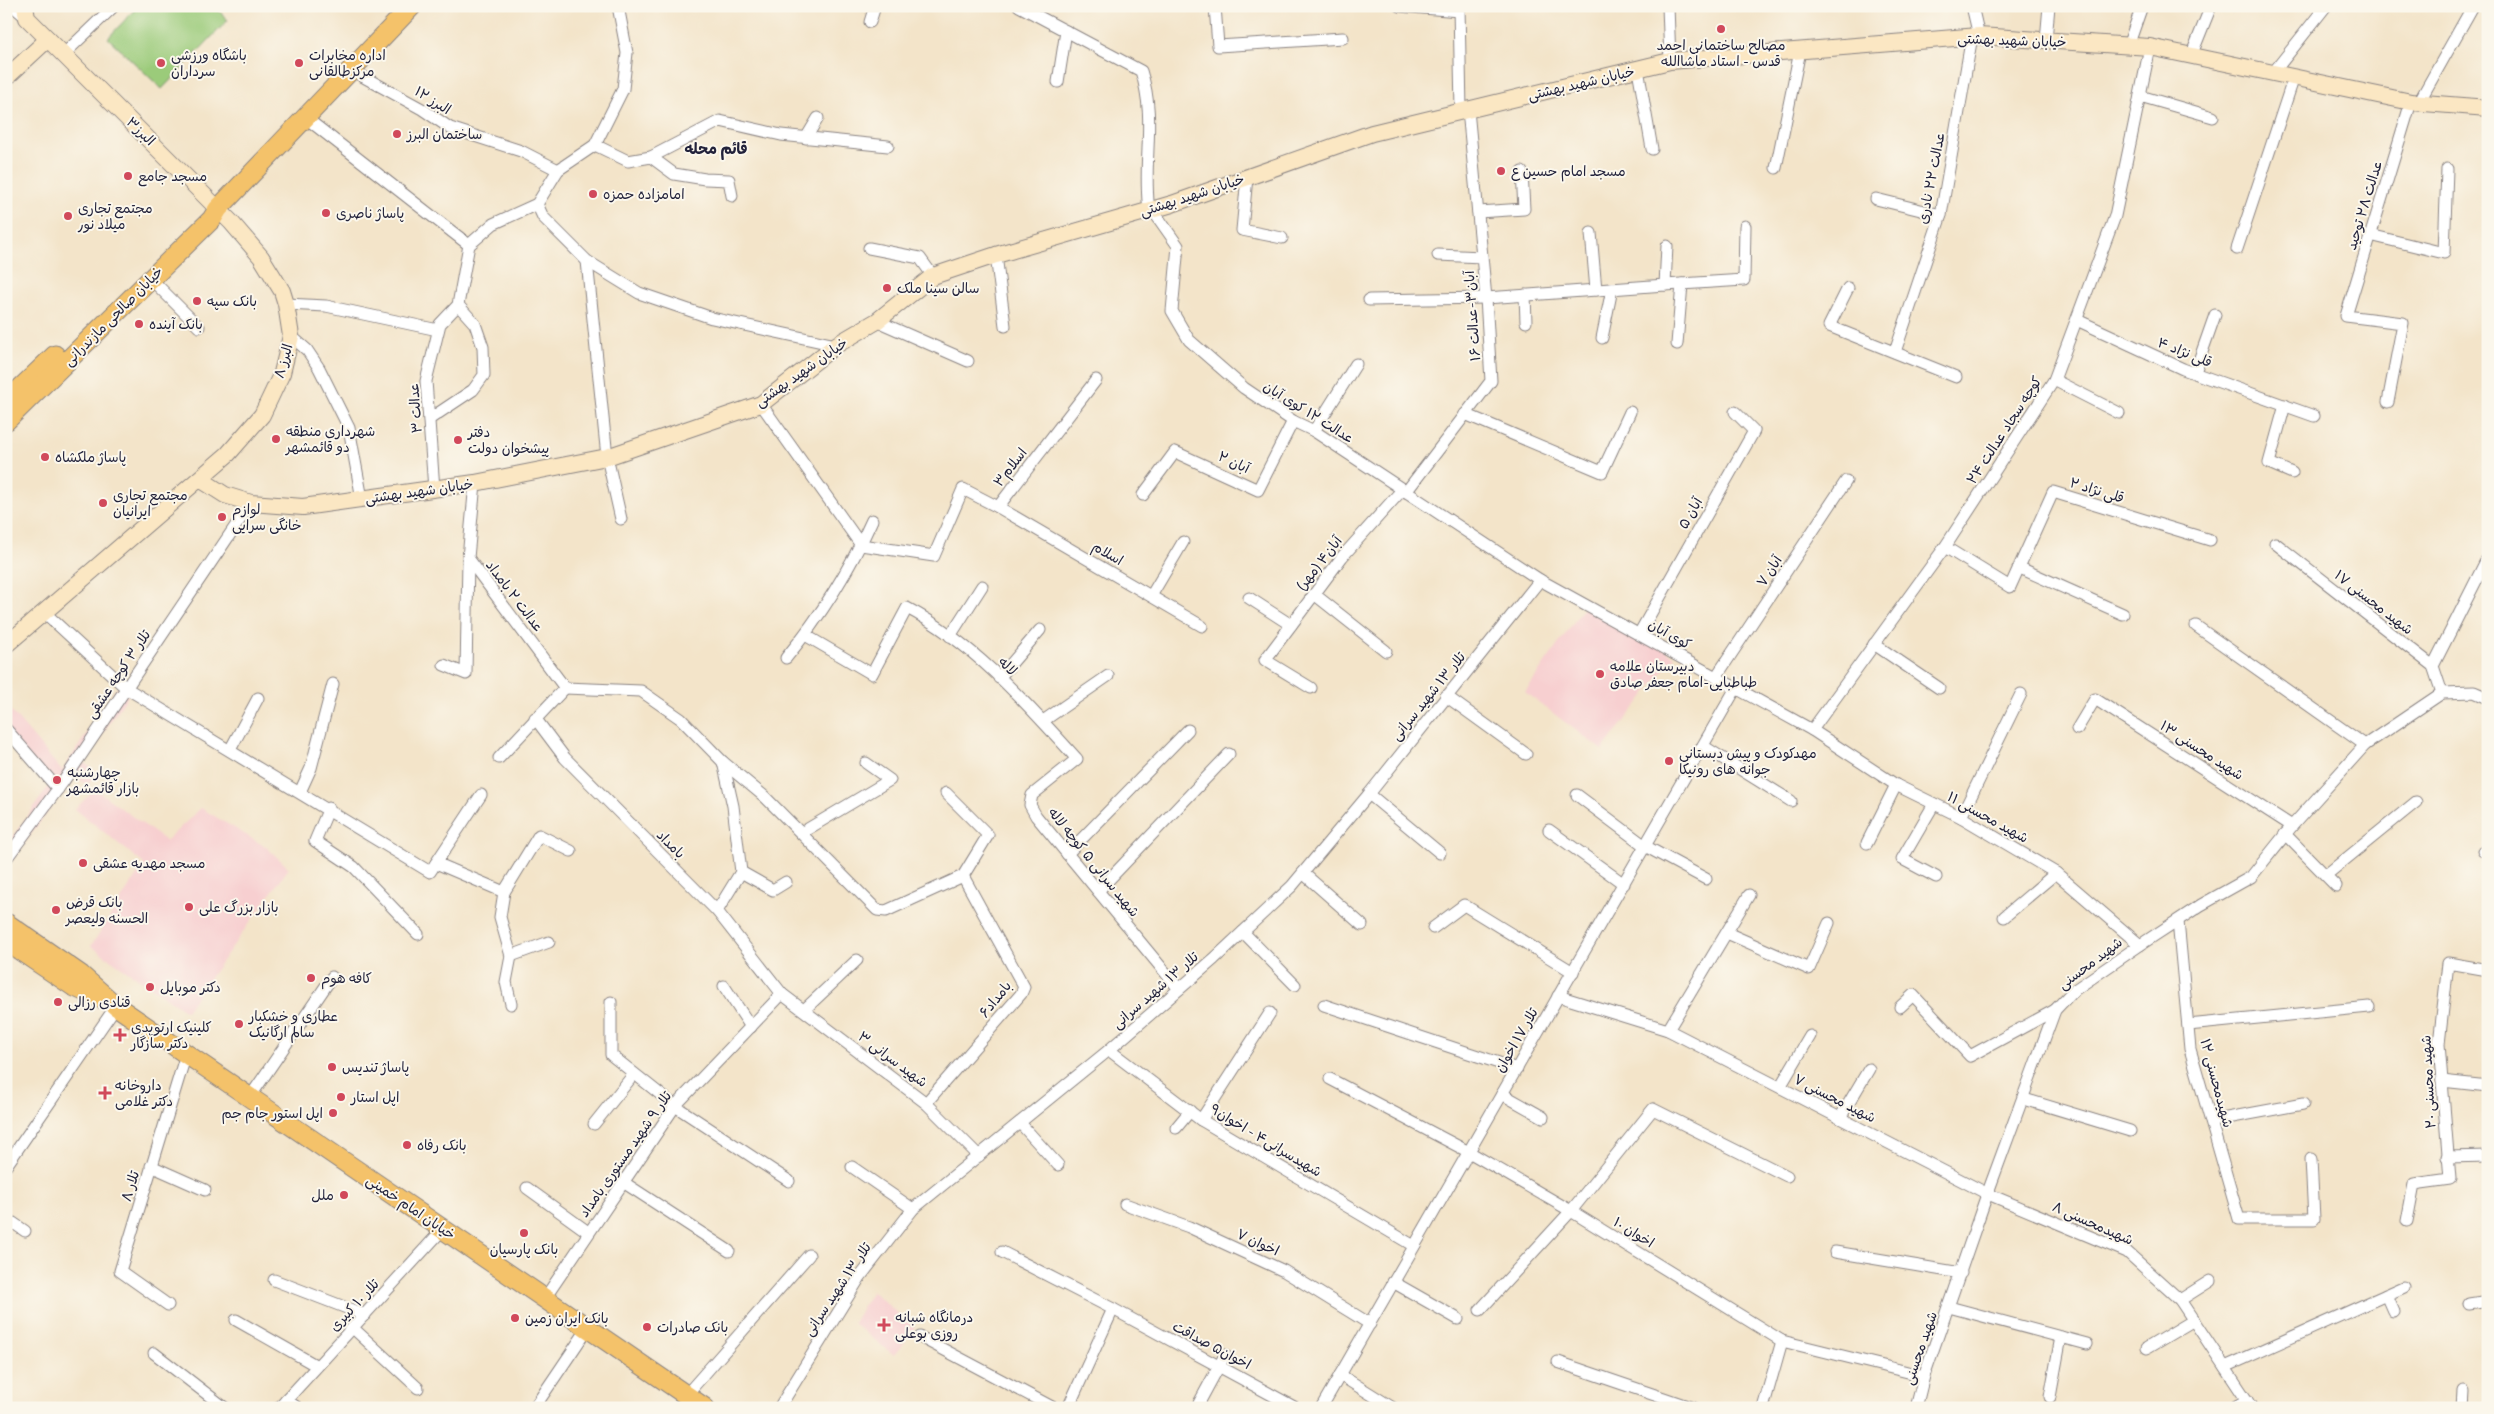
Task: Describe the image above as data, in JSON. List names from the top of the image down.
{
  "streets": {
    "main road": [
      "خیابان شهید بهشتی",
      "البرز۳",
      "خیابان صالحی مازندرانی",
      "البرز ۸",
      "خیابان امام خمینی"
    ],
    "street": [
      "البرز ۱۲",
      "عدالت ۲۲ نادری",
      "عدالت ۲۸ توحید",
      "آبان۳-عدالت ۱۶",
      "قلی نژاد ۴",
      "عدالت ۳",
      "عدالت ۱۲ کوی آبان",
      "کوچه سجاد عدالت ۲۴",
      "آبان ۲",
      "اسلام۳",
      "قلی نژاد ۲",
      "آبان ۵",
      "اسلام",
      "آبان۴ (مهر)",
      "آبان ۷",
      "عدالت ۲ بامداد",
      "شهید محسنی ۱۷",
      "کوی آبان",
      "لاله",
      "تلار ۳ کوچه عشقی",
      "تلار ۱۳ شهید سرانی",
      "شهید محسنی ۱۳",
      "شهید محسنی ۱۱",
      "بامداد",
      "شهید سرانی ۵ کوچه لاله",
      "شهید محسنی",
      "بامداد۶",
      "تلار ۱۷ اخوان",
      "شهید سرانی ۳",
      "شهید محسنی ۲۰",
      "شهیدمحسنی ۱۲",
      "شهید محسنی ۷",
      "شهیدسرانی۴ - اخوان۹",
      "تلار ۹ شهید مستوری بامداد",
      "تلار ۸",
      "شهیدمحسنی ۸",
      "اخوان ۱۰",
      "اخوان ۷",
      "تلار ۱۰ کبیری",
      "اخوان۵ صداقت"
    ]
  },
  "crossings": [
    ["خیابان شهید بهشتی", "عدالت ۲۲ نادری"],
    ["خیابان شهید بهشتی", "عدالت ۲۸ توحید"],
    ["خیابان شهید بهشتی", "آبان۳-عدالت ۱۶"],
    ["خیابان شهید بهشتی", "البرز ۸"],
    ["خیابان شهید بهشتی", "عدالت ۳"],
    ["خیابان شهید بهشتی", "عدالت ۱۲ کوی آبان"],
    ["خیابان شهید بهشتی", "کوچه سجاد عدالت ۲۴"],
    ["خیابان شهید بهشتی", "عدالت ۲ بامداد"],
    ["خیابان شهید بهشتی", "تلار ۳ کوچه عشقی"],
    ["البرز ۱۲", "خیابان صالحی مازندرانی"],
    ["البرز۳", "خیابان صالحی مازندرانی"],
    ["البرز۳", "البرز ۸"],
    ["خیابان صالحی مازندرانی", "البرز ۸"],
    ["آبان۳-عدالت ۱۶", "عدالت ۱۲ کوی آبان"],
    ["آبان۳-عدالت ۱۶", "آبان۴ (مهر)"],
    ["قلی نژاد ۴", "کوچه سجاد عدالت ۲۴"],
    ["عدالت ۱۲ کوی آبان", "آبان ۲"],
    ["عدالت ۱۲ کوی آبان", "آبان۴ (مهر)"],
    ["عدالت ۱۲ کوی آبان", "کوی آبان"],
    ["عدالت ۱۲ کوی آبان", "تلار ۱۳ شهید سرانی"],
    ["کوچه سجاد عدالت ۲۴", "قلی نژاد ۲"],
    ["کوچه سجاد عدالت ۲۴", "کوی آبان"],
    ["کوچه سجاد عدالت ۲۴", "شهید محسنی ۱۱"],
    ["اسلام۳", "اسلام"],
    ["آبان ۵", "کوی آبان"],
    ["آبان ۷", "کوی آبان"],
    ["کوی آبان", "تلار ۱۳ شهید سرانی"],
    ["کوی آبان", "شهید محسنی ۱۱"],
    ["کوی آبان", "تلار ۱۷ اخوان"],
    ["لاله", "شهید سرانی ۵ کوچه لاله"],
    ["تلار ۱۳ شهید سرانی", "شهید سرانی ۵ کوچه لاله"],
    ["تلار ۱۳ شهید سرانی", "شهید سرانی ۳"],
    ["تلار ۱۳ شهید سرانی", "شهیدسرانی۴ - اخوان۹"],
    ["شهید محسنی ۱۳", "شهید محسنی"],
    ["شهید محسنی ۱۱", "شهید محسنی"],
    ["بامداد", "شهید سرانی ۳"],
    ["بامداد", "تلار ۹ شهید مستوری بامداد"],
    ["شهید محسنی", "شهیدمحسنی ۱۲"],
    ["شهید محسنی", "شهید محسنی ۷"],
    ["شهید محسنی", "شهیدمحسنی ۸"],
    ["شهید محسنی", "اخوان ۱۰"],
    ["بامداد۶", "شهید سرانی ۳"],
    ["تلار ۱۷ اخوان", "شهید محسنی ۷"],
    ["تلار ۱۷ اخوان", "شهیدسرانی۴ - اخوان۹"],
    ["تلار ۱۷ اخوان", "اخوان ۱۰"],
    ["تلار ۱۷ اخوان", "اخوان ۷"],
    ["شهید سرانی ۳", "تلار ۹ شهید مستوری بامداد"],
    ["شهید محسنی ۷", "شهیدمحسنی ۸"],
    ["تلار ۹ شهید مستوری بامداد", "خیابان امام خمینی"],
    ["تلار ۸", "خیابان امام خمینی"],
    ["خیابان امام خمینی", "تلار ۱۰ کبیری"]
  ],
  "districts": ["قائم محله"],
  "places": {
    "other": [
      "مصالح ساختمانی احمد قدس - استاد ماشاالله",
      "باشگاه ورزشی سرداران",
      "اداره مخابرات مرکزطالقانی",
      "ساختمان البرز",
      "مسجد امام حسین ع",
      "مسجد جامع",
      "امامزاده حمزه",
      "پاساژ ناصری",
      "مجتمع تجاری میلاد نور",
      "سالن سینا ملک",
      "بانک سپه",
      "بانک آینده",
      "شهرداری منطقه دو قائمشهر",
      "دفتر پیشخوان دولت",
      "پاساژ ملکشاه",
      "مجتمع تجاری ایرانیان",
      "لوازم خانگی سرایی",
      "دبیرستان علامه طباطبایی-امام جعفر صادق",
      "مهدکودک و پیش دبستانی جوانه های رونیکا",
      "چهارشنبه بازار قائمشهر",
      "مسجد مهدیه عشقی",
      "بازار بزرگ علی",
      "بانک قرض الحسنه ولیعصر",
      "کافه هوم",
      "دکتر موبایل",
      "قنادی رزالی",
      "عطاری و خشکبار سالم ارگانیک",
      "پاساژ تندیس",
      "اپل استار",
      "اپل استور جام جم",
      "بانک رفاه",
      "ملل",
      "بانک پارسیان",
      "بانک ایران زمین",
      "بانک صادرات"
    ],
    "health": ["کلینیک ارتوپدی دکتر سازگار", "داروخانه دکتر غلامی", "درمانگاه شبانه روزی بوعلی"]
  }
}
